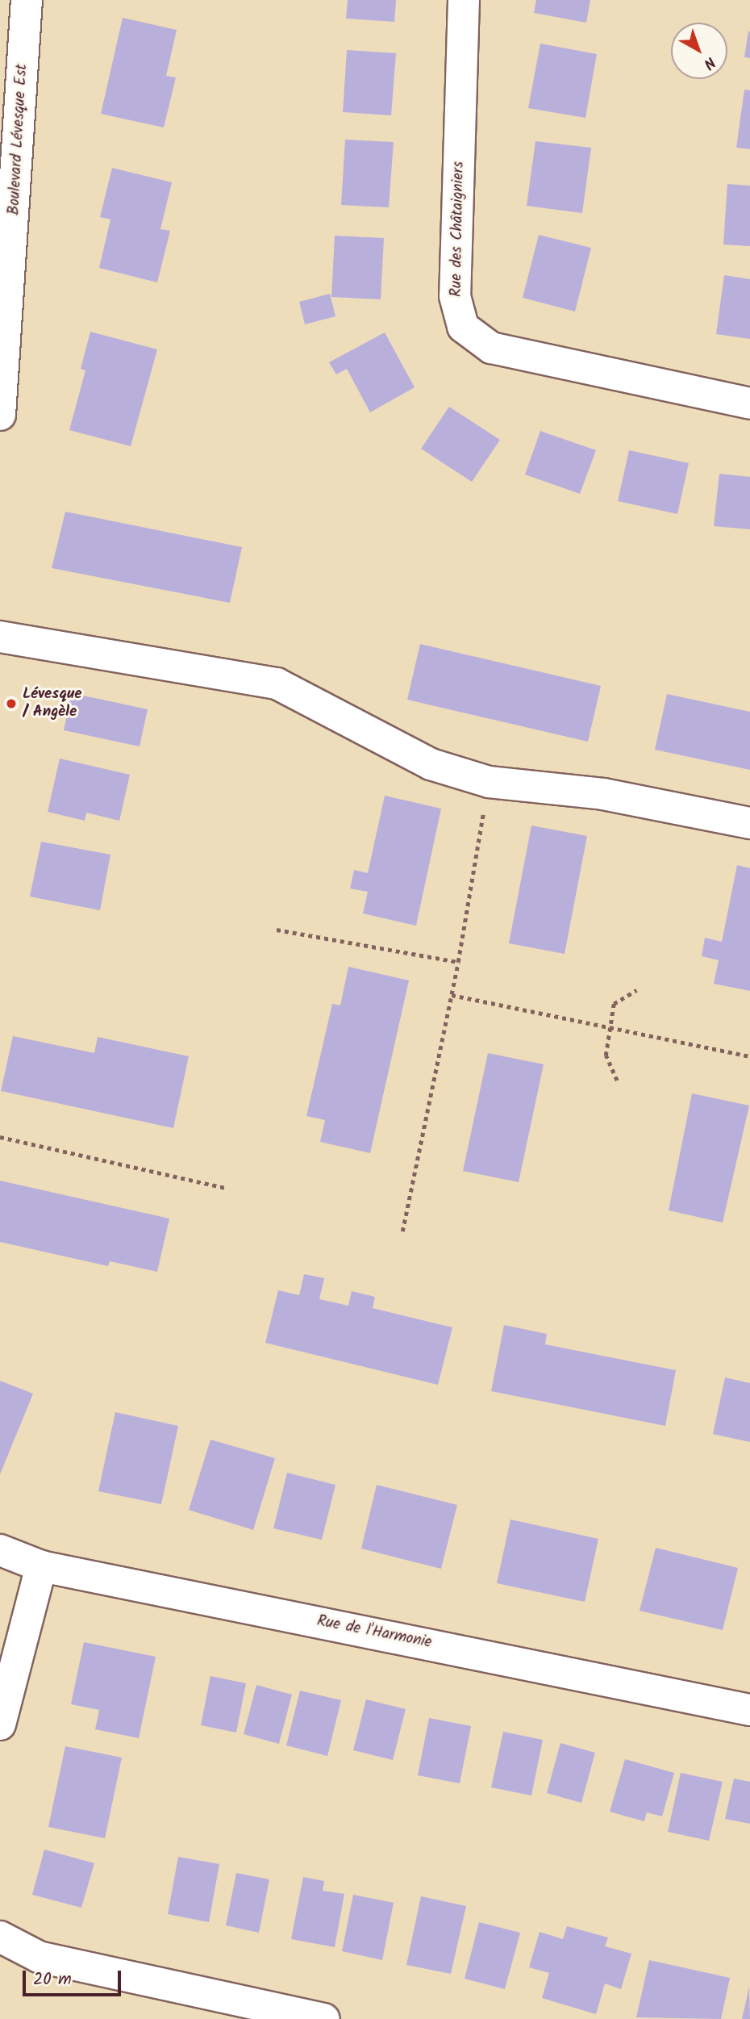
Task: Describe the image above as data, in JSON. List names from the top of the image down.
{
  "streets": {
    "street": ["Boulevard Lévesque Est", "Rue des Châtaigniers", "Rue de l'Harmonie"]
  },
  "places": ["Lévesque / Angèle"],
  "scale_bar": "20 m",
  "north": "bottom right"
}
